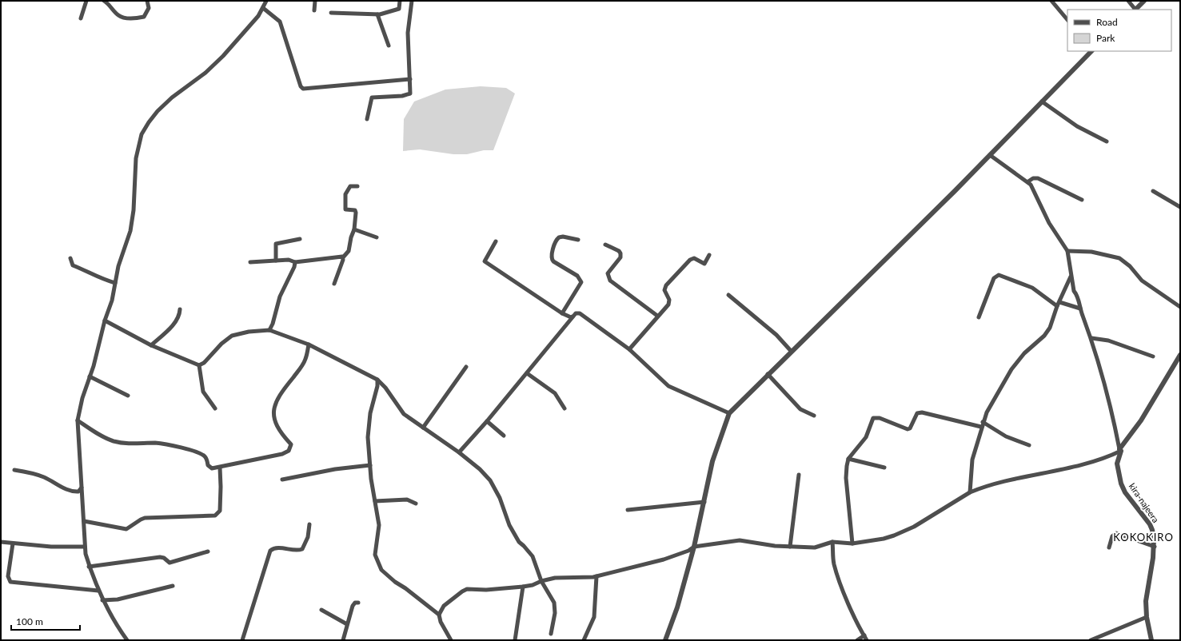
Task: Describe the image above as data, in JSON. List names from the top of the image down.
{
  "streets": {
    "street": ["kira-najeera"]
  },
  "districts": ["KOKOKIRO"],
  "legend": ["Road", "Park"],
  "scale_bar": "100 m"
}
